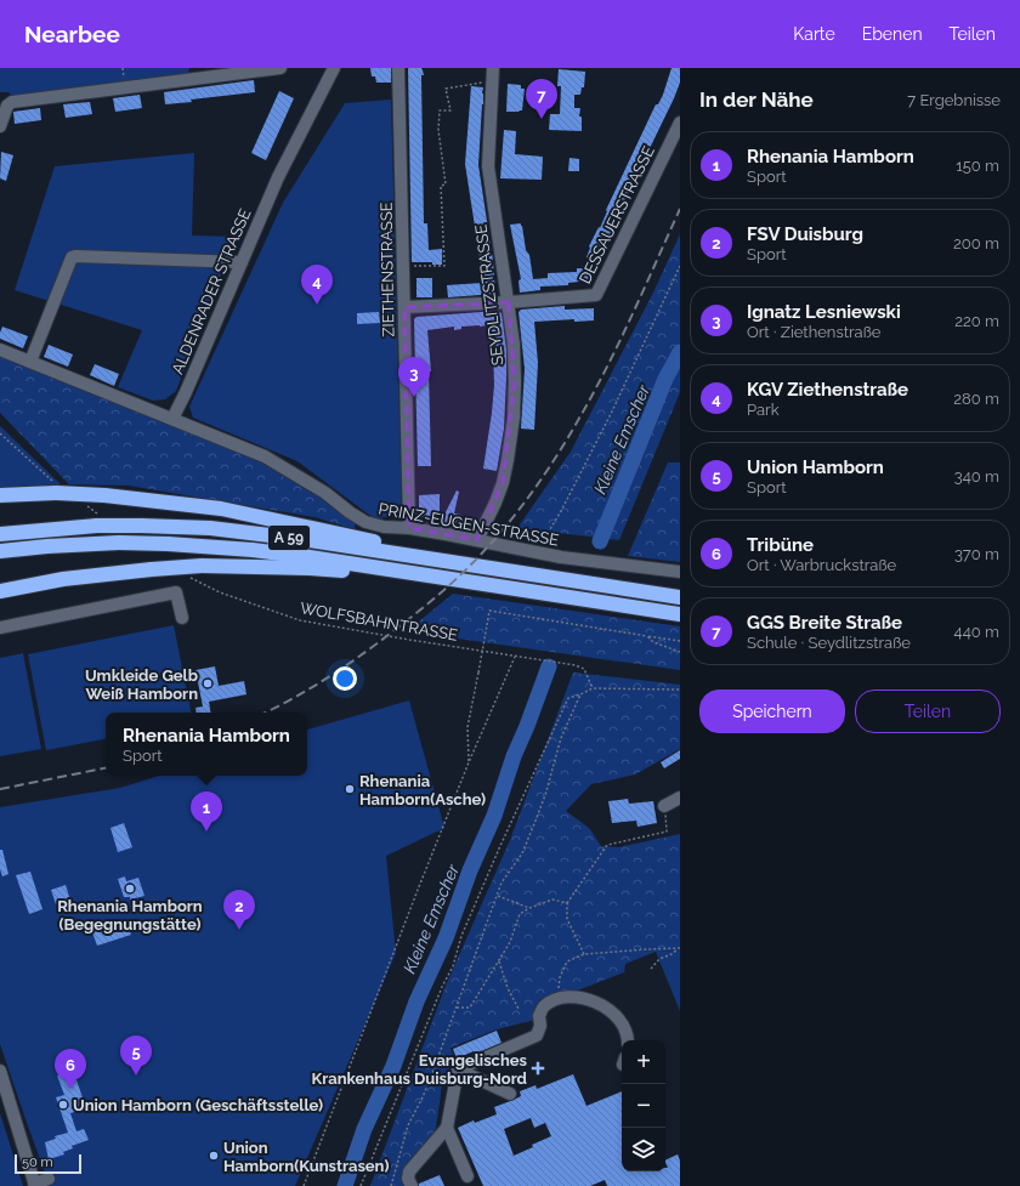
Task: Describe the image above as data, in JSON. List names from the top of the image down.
{
  "streets": {
    "highway": ["A 59"],
    "street": [
      "DESSAUERSTRASSE",
      "ZIETHENSTRASSE",
      "ALDENRADER STRASSE",
      "SEYDLITZSTRASSE",
      "PRINZ-EUGEN-STRASSE"
    ],
    "path": ["WOLFSBAHNTRASSE"]
  },
  "crossings": [
    ["DESSAUERSTRASSE", "SEYDLITZSTRASSE"],
    ["ZIETHENSTRASSE", "PRINZ-EUGEN-STRASSE"],
    ["ALDENRADER STRASSE", "PRINZ-EUGEN-STRASSE"],
    ["SEYDLITZSTRASSE", "PRINZ-EUGEN-STRASSE"]
  ],
  "water": ["Kleine Emscher"],
  "places": {
    "other": [
      "Umkleide Gelb Weiß Hamborn",
      "Rhenania Hamborn(Asche)",
      "Rhenania Hamborn (Begegnungstätte)",
      "Union Hamborn (Geschäftsstelle)",
      "Union Hamborn(Kunstrasen)"
    ],
    "health": ["Evangelisches Krankenhaus Duisburg-Nord"]
  },
  "scale_bar": "50 m",
  "page": {
    "header": "Nearbee",
    "nav": ["Karte", "Ebenen", "Teilen"],
    "heading": ["In der Nähe", "7 Ergebnisse"],
    "pins": [
      "7",
      "4",
      "3",
      "1",
      "2",
      "5",
      "6"
    ],
    "list": [
      {
        "mark": "1",
        "name": "Rhenania Hamborn",
        "note": "Sport",
        "value": "150 m"
      },
      {
        "mark": "2",
        "name": "FSV Duisburg",
        "note": "Sport",
        "value": "200 m"
      },
      {
        "mark": "3",
        "name": "Ignatz Lesniewski",
        "note": "Ort · Ziethenstraße",
        "value": "220 m"
      },
      {
        "mark": "4",
        "name": "KGV Ziethenstraße",
        "note": "Park",
        "value": "280 m"
      },
      {
        "mark": "5",
        "name": "Union Hamborn",
        "note": "Sport",
        "value": "340 m"
      },
      {
        "mark": "6",
        "name": "Tribüne",
        "note": "Ort · Warbruckstraße",
        "value": "370 m"
      },
      {
        "mark": "7",
        "name": "GGS Breite Straße",
        "note": "Schule · Seydlitzstraße",
        "value": "440 m"
      }
    ],
    "buttons": ["Speichern", "Teilen"],
    "popup": ["Rhenania Hamborn", "Sport"],
    "map_buttons": ["+", "−"],
    "scale": "50 m"
  }
}
